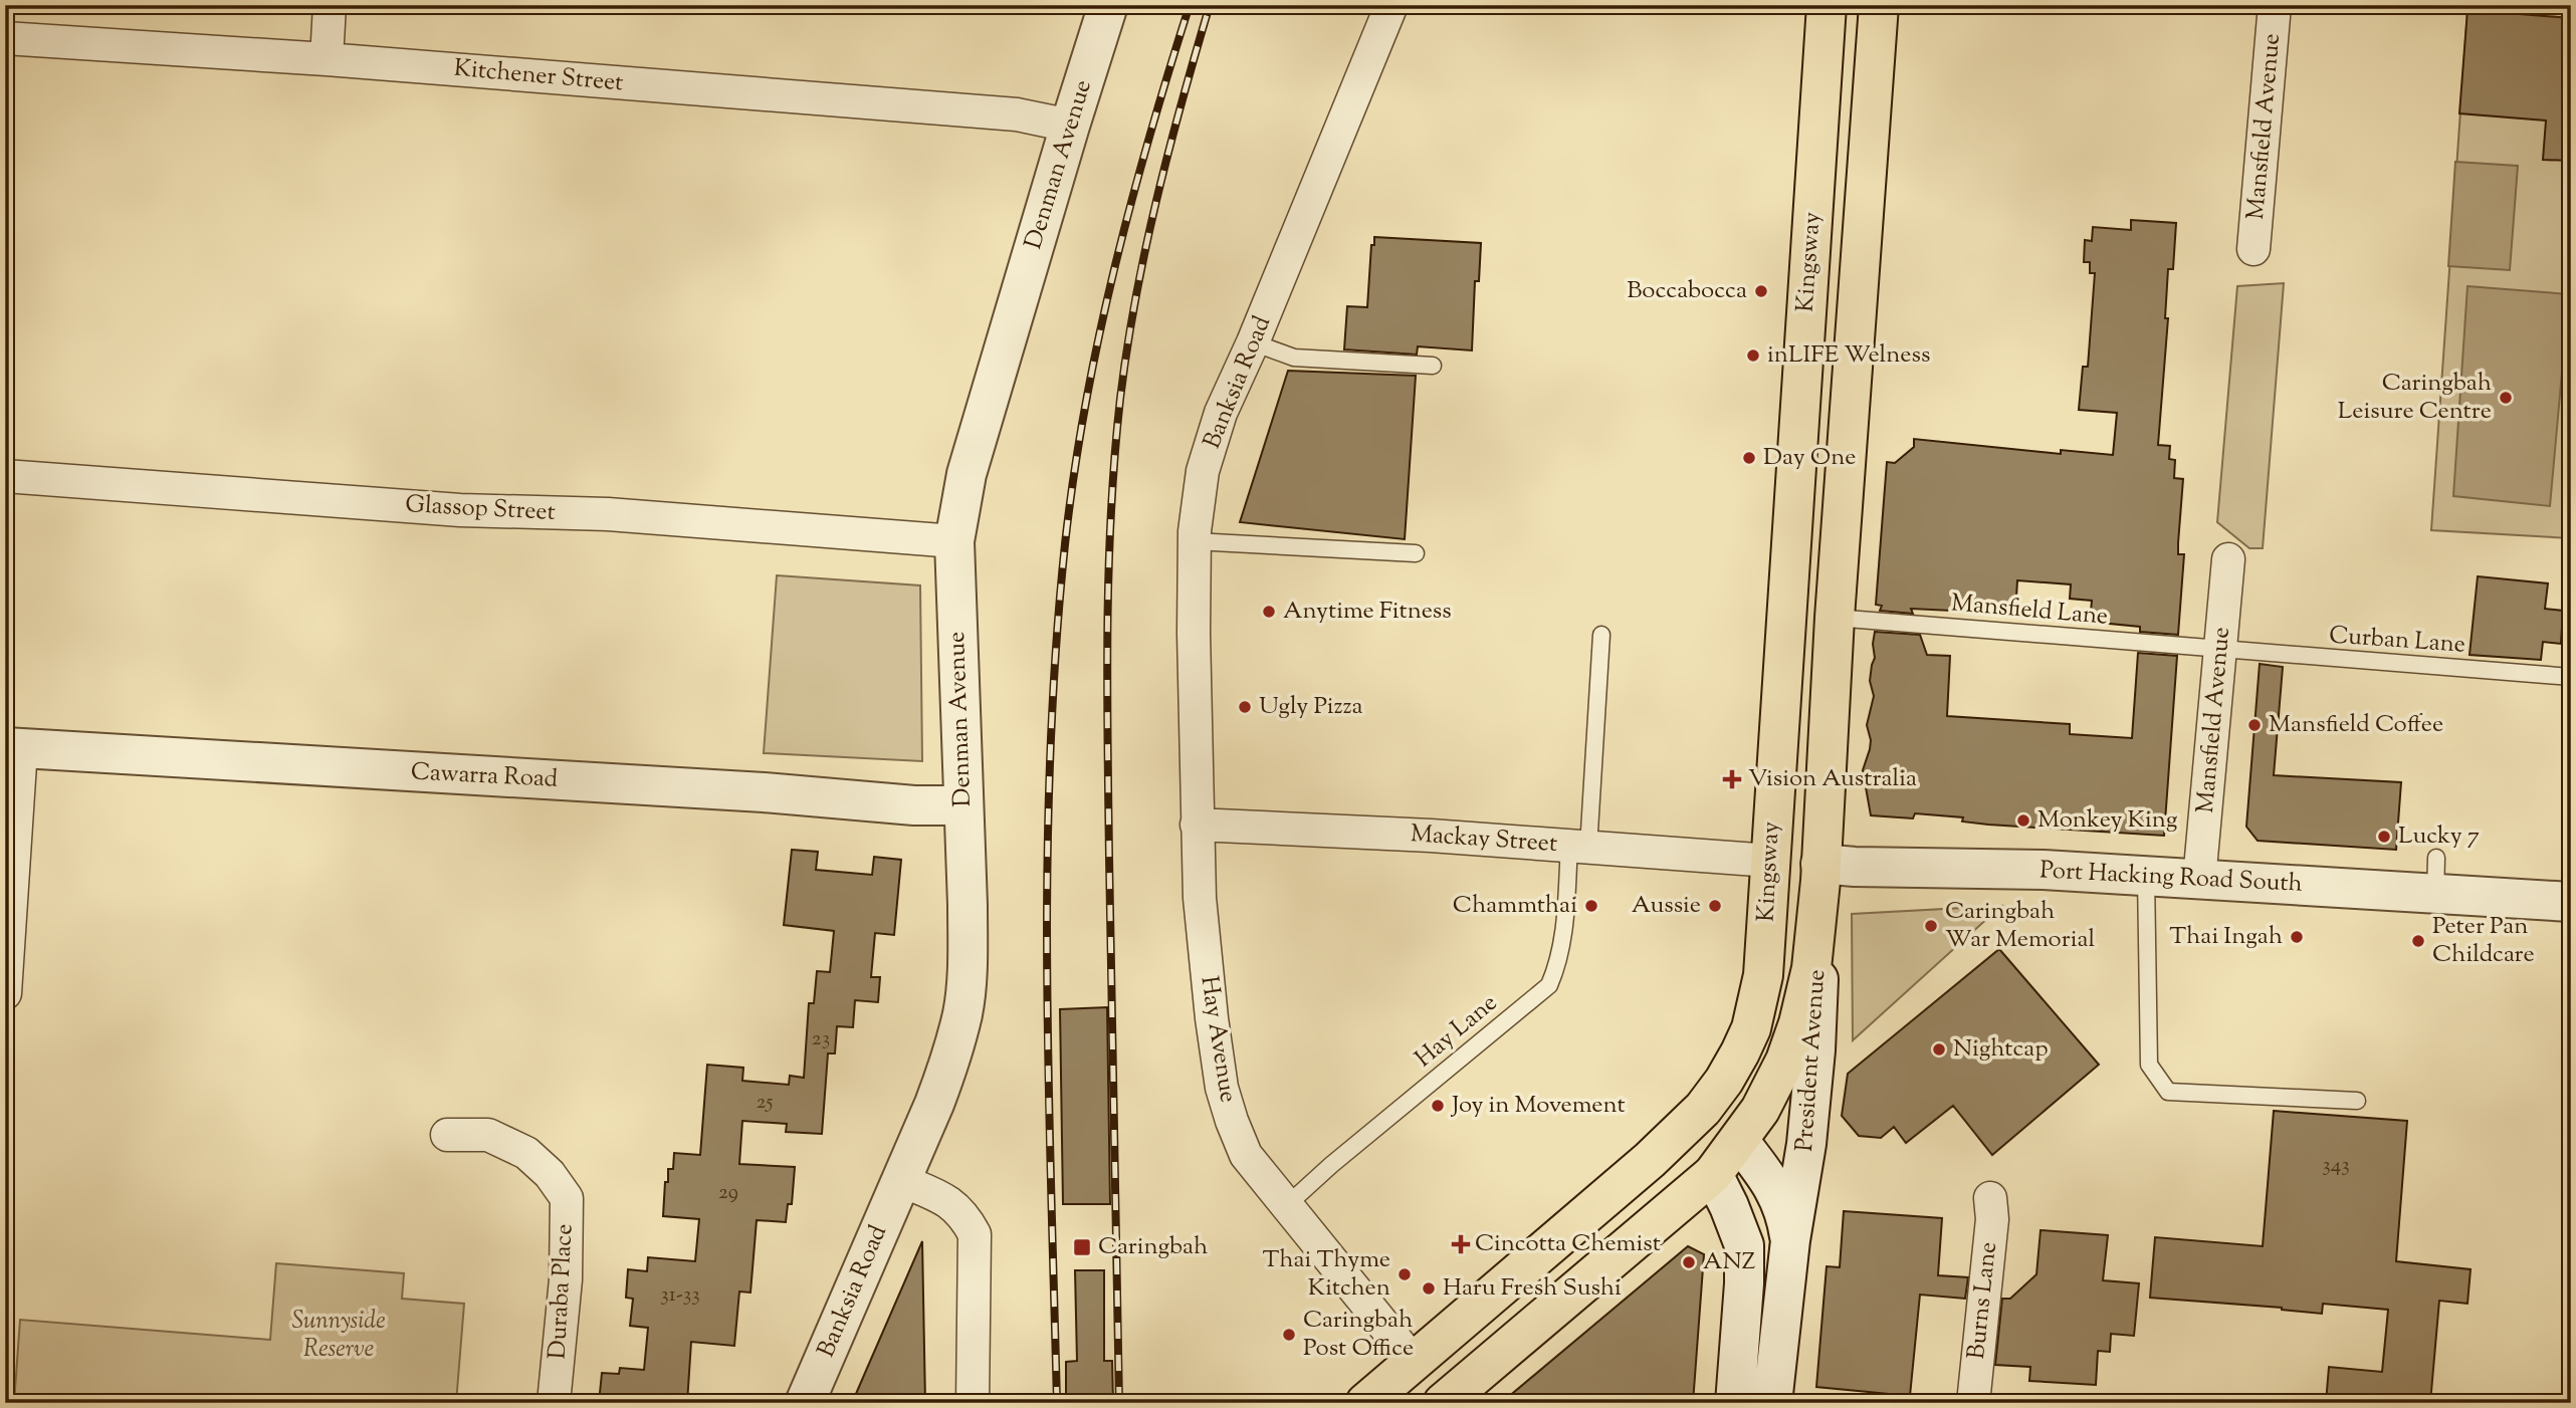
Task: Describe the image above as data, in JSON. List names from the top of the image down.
{
  "streets": {
    "main road": ["Kingsway", "Port Hacking Road South", "President Avenue"],
    "street": [
      "Kitchener Street",
      "Mansfield Avenue",
      "Denman Avenue",
      "Banksia Road",
      "Glassop Street",
      "Cawarra Road",
      "Mackay Street",
      "Hay Avenue",
      "Duraba Place",
      "Burns Lane"
    ],
    "lane": ["Mansfield Lane", "Curban Lane", "Hay Lane"]
  },
  "crossings": [
    ["Kitchener Street", "Denman Avenue"],
    ["Mansfield Avenue", "Mansfield Lane"],
    ["Mansfield Avenue", "Curban Lane"],
    ["Mansfield Avenue", "Port Hacking Road South"],
    ["Denman Avenue", "Banksia Road"],
    ["Denman Avenue", "Glassop Street"],
    ["Denman Avenue", "Cawarra Road"],
    ["Kingsway", "Mansfield Lane"],
    ["Kingsway", "Mackay Street"],
    ["Kingsway", "Port Hacking Road South"],
    ["Kingsway", "Hay Avenue"],
    ["Kingsway", "President Avenue"],
    ["Banksia Road", "Mackay Street"],
    ["Banksia Road", "Hay Avenue"],
    ["Mansfield Lane", "Curban Lane"],
    ["Mackay Street", "Port Hacking Road South"],
    ["Mackay Street", "Hay Lane"],
    ["Mackay Street", "Hay Avenue"],
    ["Port Hacking Road South", "President Avenue"],
    ["Hay Lane", "Hay Avenue"]
  ],
  "parks": ["Sunnyside Reserve"],
  "places": {
    "other": [
      "Boccabocca",
      "inLIFE Welness",
      "Caringbah Leisure Centre",
      "Day One",
      "Anytime Fitness",
      "Ugly Pizza",
      "Mansfield Coffee",
      "Monkey King",
      "Lucky 7",
      "Chammthai",
      "Aussie",
      "Caringbah War Memorial",
      "Thai Ingah",
      "Peter Pan Childcare",
      "Nightcap",
      "Joy in Movement",
      "ANZ",
      "Thai Thyme Kitchen",
      "Haru Fresh Sushi",
      "Caringbah Post Office"
    ],
    "health": ["Vision Australia", "Cincotta Chemist"],
    "transit": ["Caringbah"]
  },
  "house_numbers": [
    "23",
    "25",
    "343",
    "29",
    "31-33"
  ]
}
